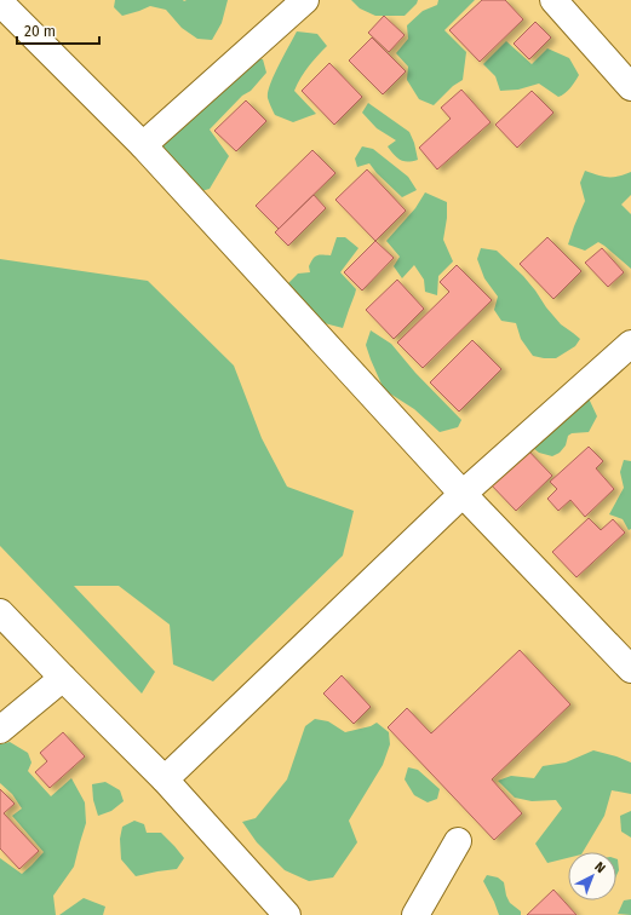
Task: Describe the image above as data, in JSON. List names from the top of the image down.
{
  "scale_bar": "20 m",
  "north": "top right"
}
